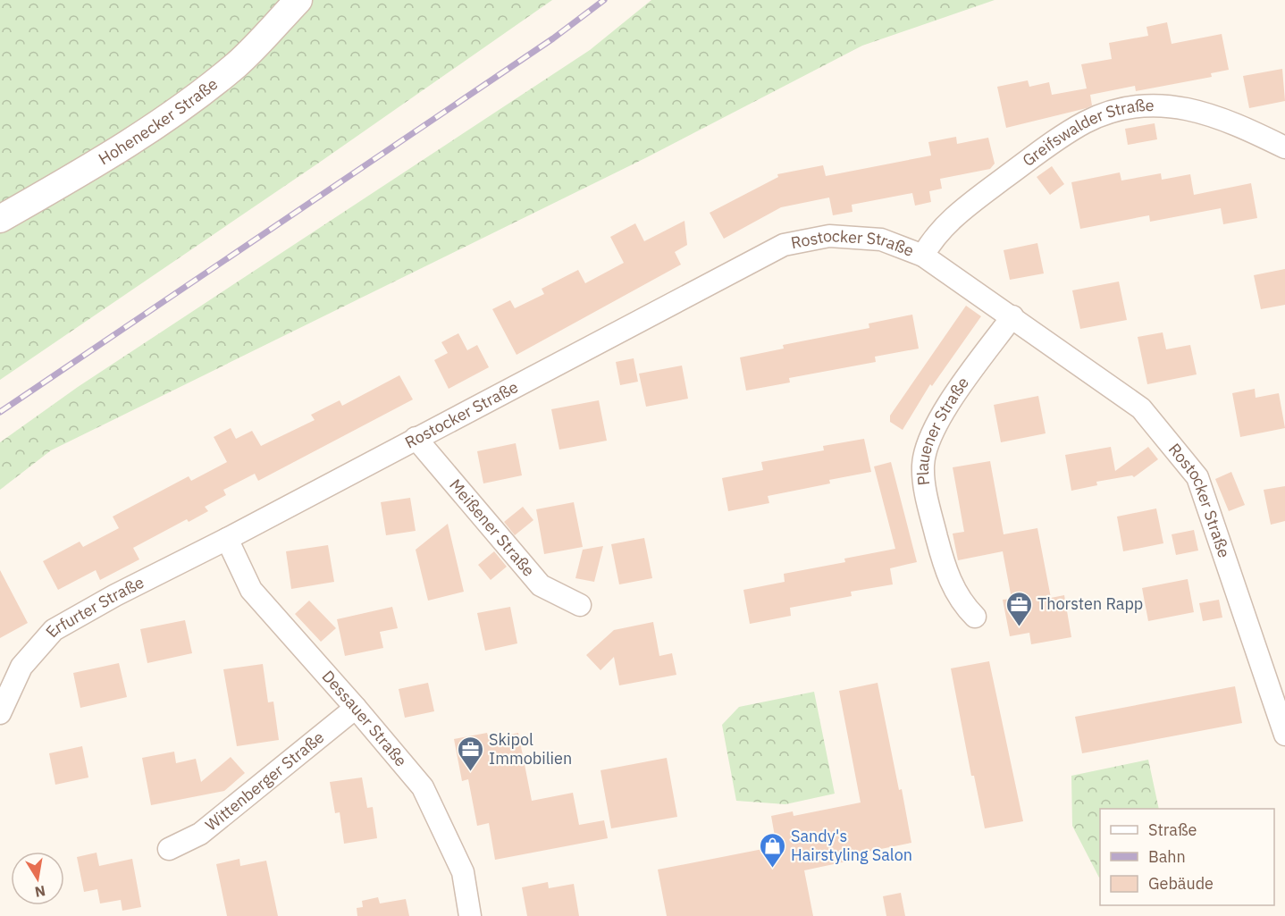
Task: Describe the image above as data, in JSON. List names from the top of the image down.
{
  "streets": {
    "street": [
      "Hohenecker Straße",
      "Greifswalder Straße",
      "Rostocker Straße",
      "Plauener Straße",
      "Meißener Straße",
      "Erfurter Straße",
      "Dessauer Straße",
      "Wittenberger Straße"
    ]
  },
  "crossings": [
    ["Greifswalder Straße", "Rostocker Straße"],
    ["Rostocker Straße", "Plauener Straße"],
    ["Rostocker Straße", "Meißener Straße"],
    ["Rostocker Straße", "Erfurter Straße"],
    ["Rostocker Straße", "Dessauer Straße"],
    ["Erfurter Straße", "Dessauer Straße"],
    ["Dessauer Straße", "Wittenberger Straße"]
  ],
  "places": {
    "office": ["Thorsten Rapp", "Skipol Immobilien"],
    "shop": ["Sandy's Hairstyling Salon"]
  },
  "legend": ["Straße", "Bahn", "Gebäude"],
  "north": "bottom"
}
